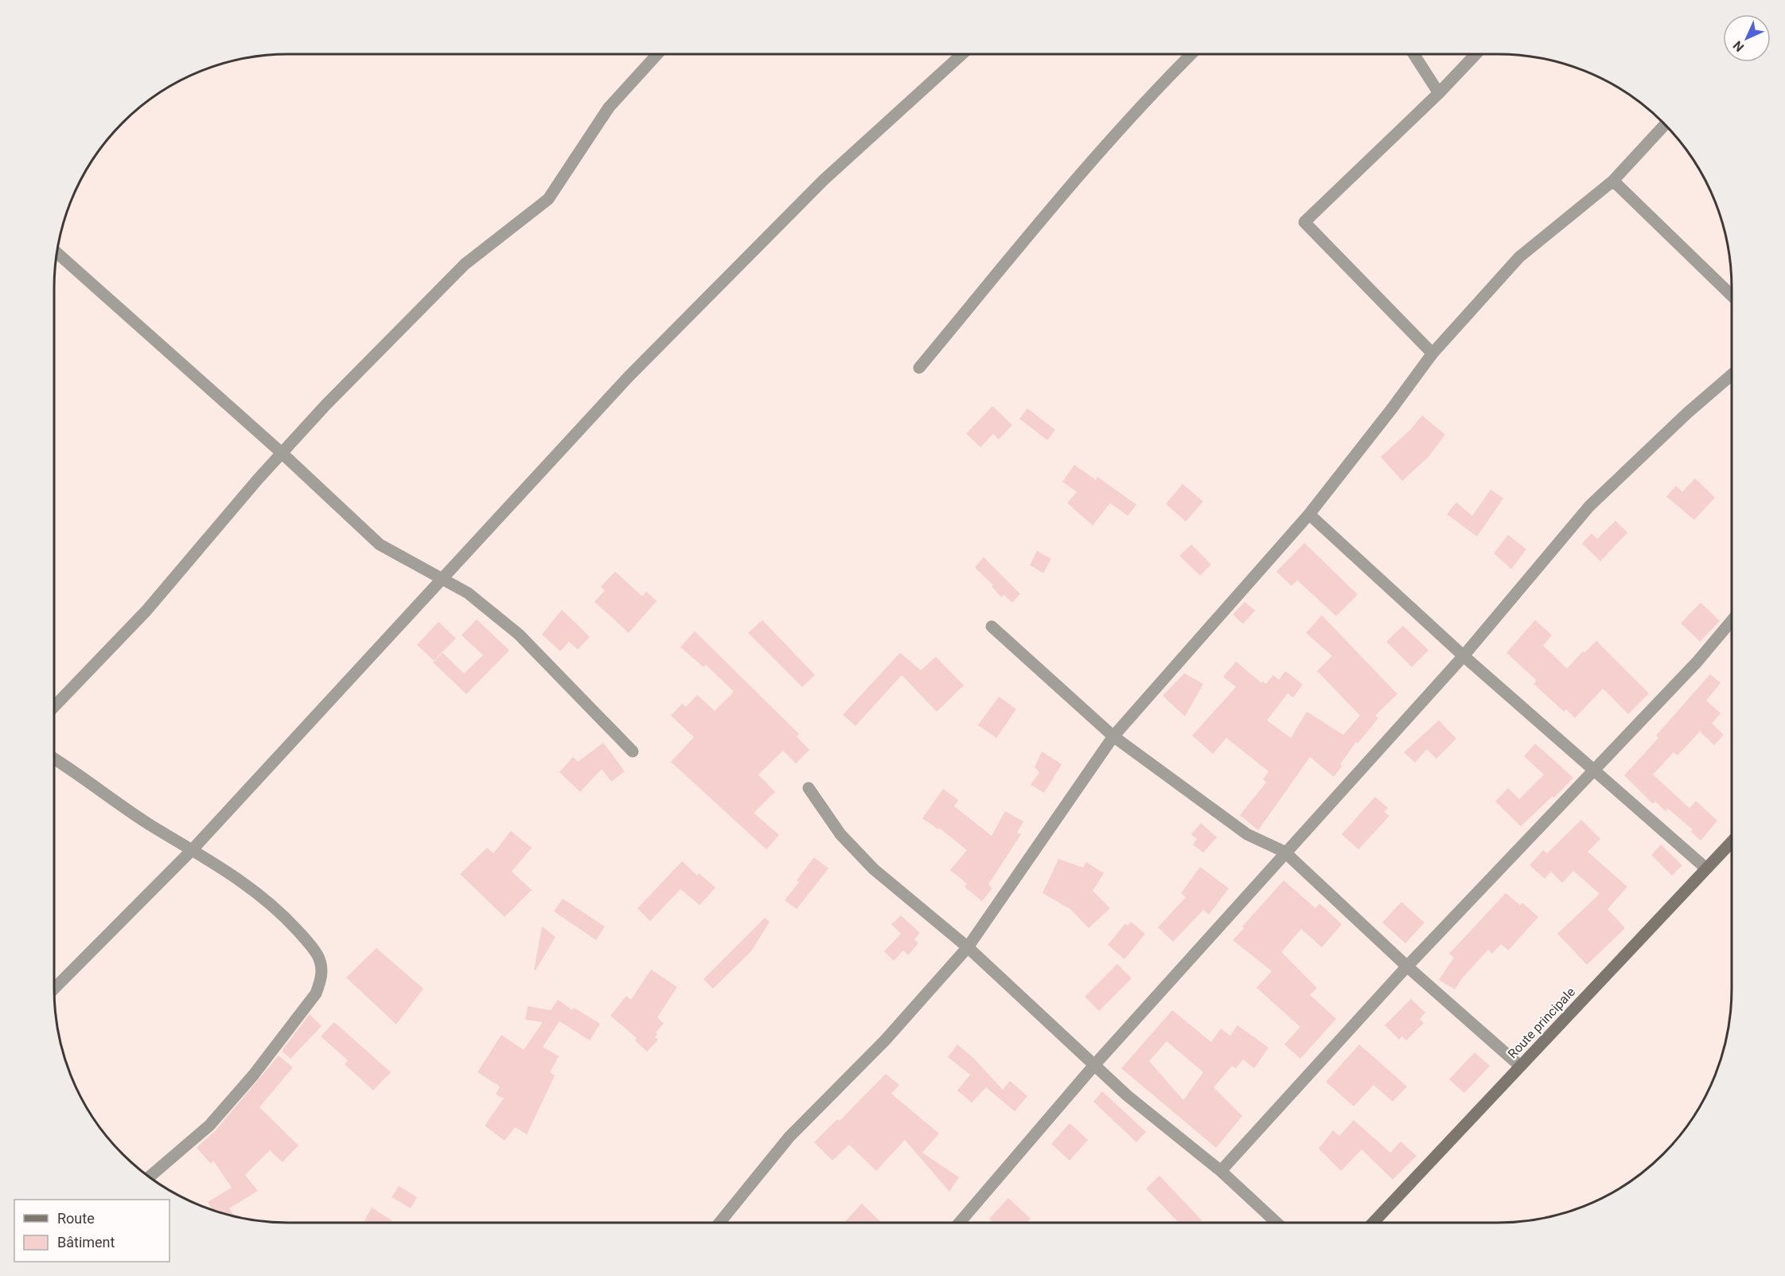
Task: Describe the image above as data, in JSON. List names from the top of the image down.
{
  "streets": {
    "street": ["Route principale"]
  },
  "legend": ["Route", "Bâtiment"],
  "north": "bottom left"
}
